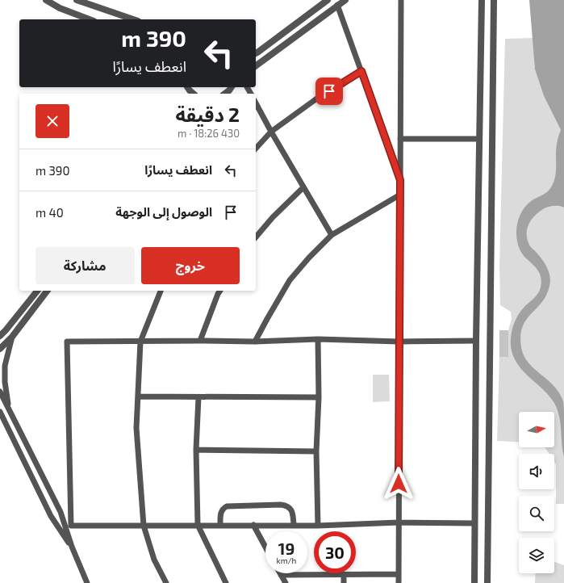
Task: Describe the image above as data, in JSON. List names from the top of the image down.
{
  "north": "right",
  "page": {
    "turn": ["390 m", "انعطف يسارًا"],
    "heading": ["2 دقيقة", "430 m · 18:26"],
    "list": [
      {
        "name": "انعطف يسارًا",
        "value": "390 m"
      },
      {
        "name": "الوصول إلى الوجهة",
        "value": "40 m"
      }
    ],
    "buttons": ["خروج", "مشاركة"],
    "speed": "19 km/h",
    "limit": "30"
  }
}
